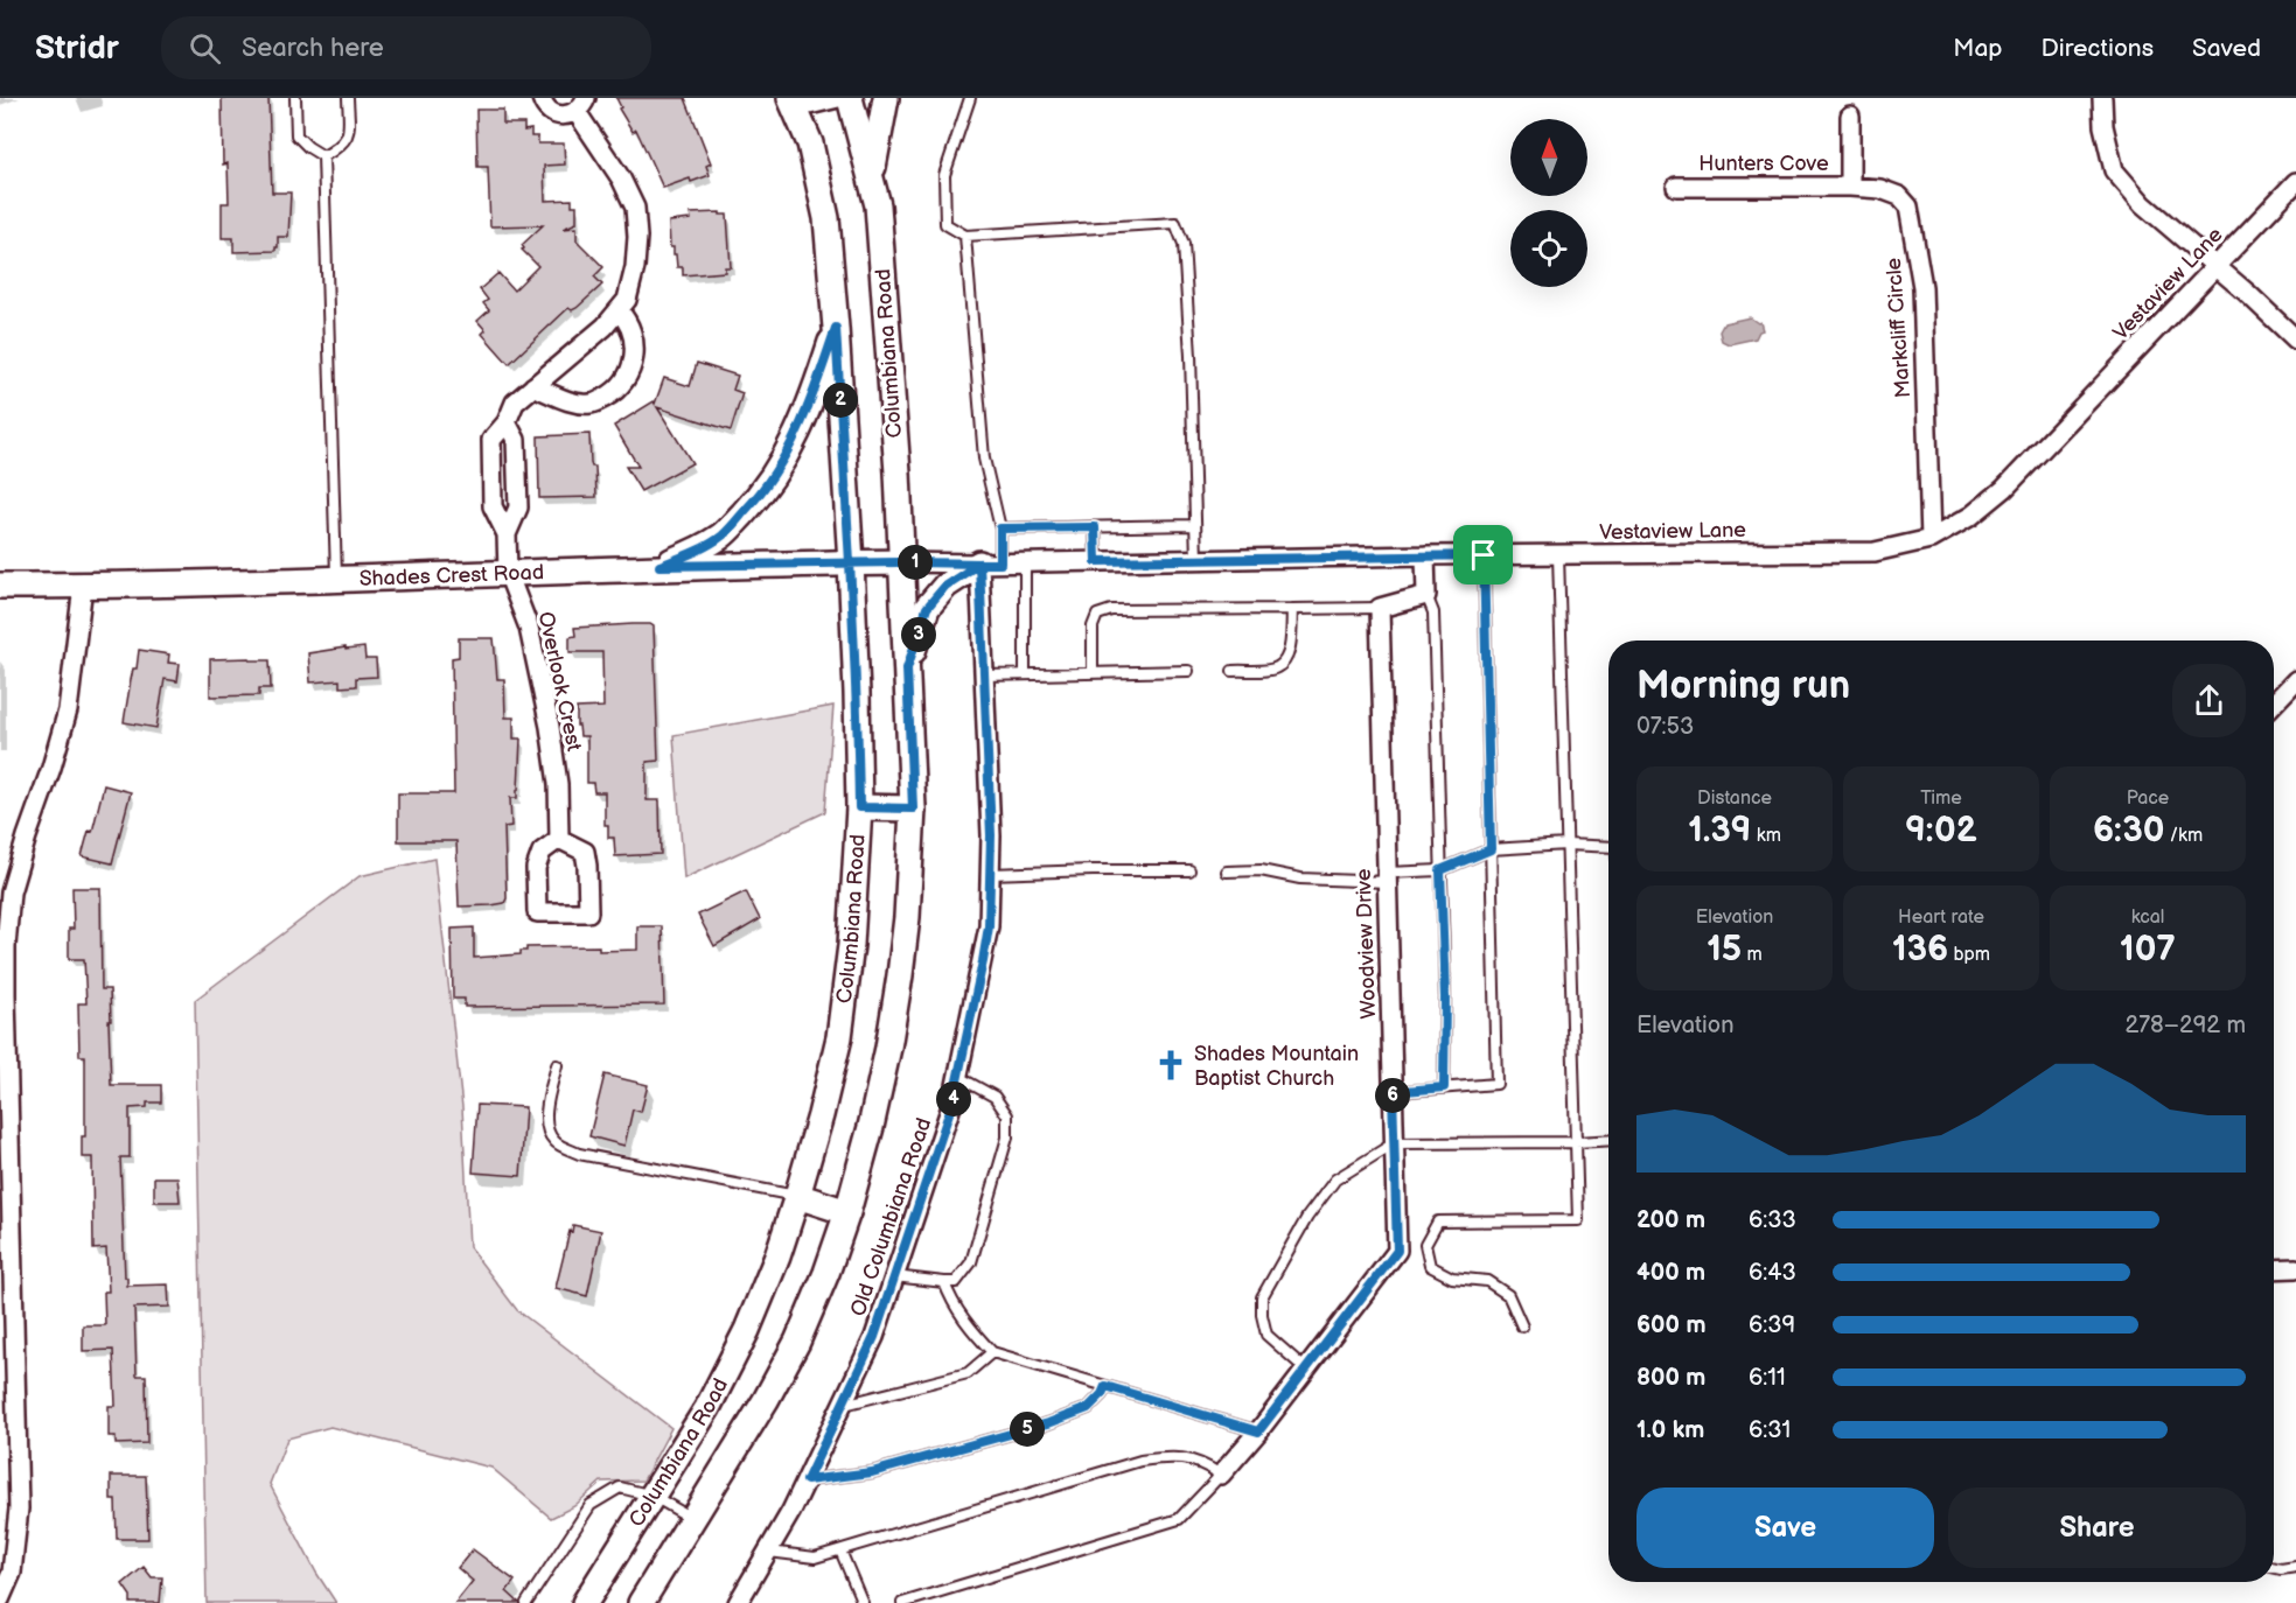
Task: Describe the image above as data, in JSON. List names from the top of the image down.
{
  "streets": {
    "main road": ["Columbiana Road", "Shades Crest Road"],
    "street": [
      "Hunters Cove",
      "Vestaview Lane",
      "Markcliff Circle",
      "Overlook Crest",
      "Woodview Drive",
      "Old Columbiana Road"
    ]
  },
  "crossings": [
    ["Hunters Cove", "Markcliff Circle"],
    ["Vestaview Lane", "Markcliff Circle"],
    ["Vestaview Lane", "Columbiana Road"],
    ["Vestaview Lane", "Shades Crest Road"],
    ["Vestaview Lane", "Old Columbiana Road"],
    ["Columbiana Road", "Shades Crest Road"],
    ["Shades Crest Road", "Overlook Crest"]
  ],
  "places": {
    "church": ["Shades Mountain Baptist Church"]
  },
  "north": "top",
  "page": {
    "header": "Stridr",
    "search": "Search here",
    "nav": ["Map", "Directions", "Saved"],
    "pins": [
      "2",
      "1",
      "3",
      "6",
      "4",
      "5"
    ],
    "heading": ["Morning run", "07:53"],
    "stats": [
      ["Distance", "1.39 km"],
      ["Time", "9:02"],
      ["Pace", "6:30 /km"],
      ["Elevation", "15 m"],
      ["Heart rate", "136 bpm"],
      ["kcal", "107"]
    ],
    "chart": ["Elevation", "278–292 m"],
    "list": [
      {
        "name": "200 m",
        "note": "6:33"
      },
      {
        "name": "400 m",
        "note": "6:43"
      },
      {
        "name": "600 m",
        "note": "6:39"
      },
      {
        "name": "800 m",
        "note": "6:11"
      },
      {
        "name": "1.0 km",
        "note": "6:31"
      }
    ],
    "buttons": ["Save", "Share"]
  }
}
